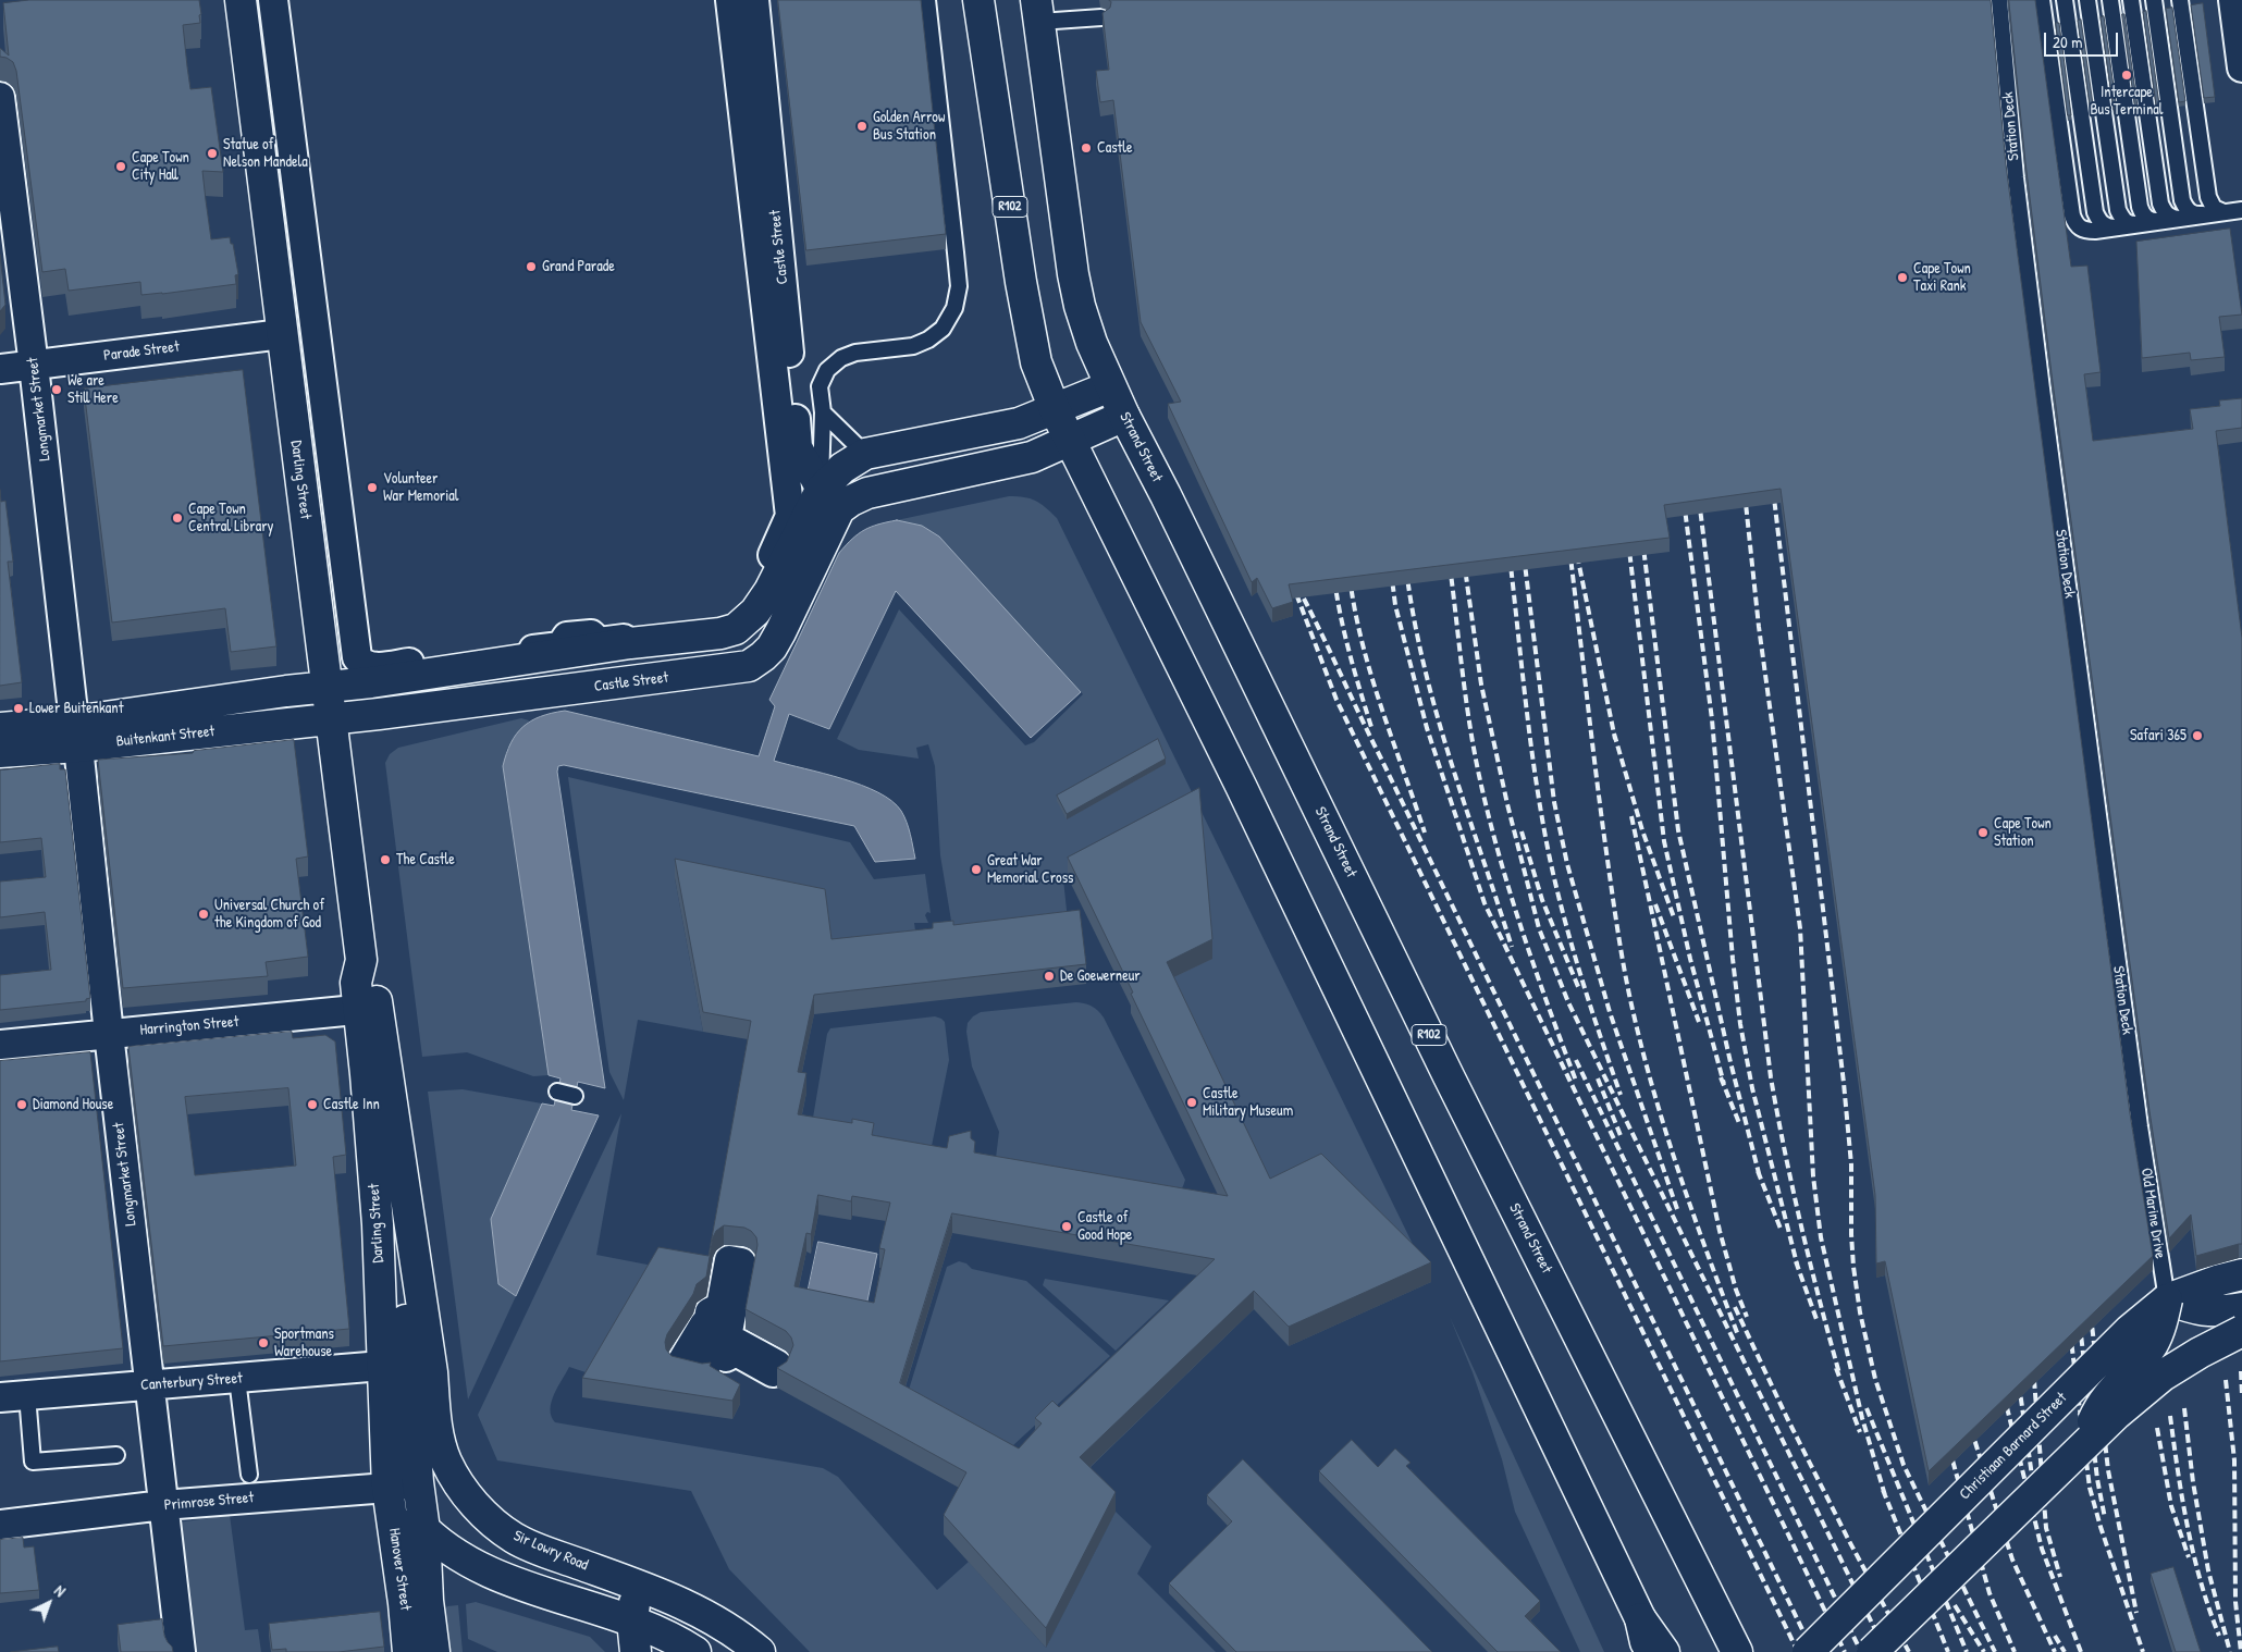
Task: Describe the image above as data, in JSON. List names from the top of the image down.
{
  "streets": {
    "main road": [
      "R102",
      "Castle Street",
      "Strand Street",
      "Darling Street",
      "Buitenkant Street",
      "Christiaan Barnard Street",
      "Sir Lowry Road",
      "Hanover Street"
    ],
    "street": [
      "Parade Street",
      "Longmarket Street",
      "Harrington Street",
      "Canterbury Street",
      "Primrose Street"
    ],
    "lane": ["Station Deck", "Old Marine Drive"]
  },
  "crossings": [
    ["Station Deck", "Old Marine Drive"],
    ["R102", "Castle Street"],
    ["Castle Street", "Strand Street"],
    ["Castle Street", "Darling Street"],
    ["Castle Street", "Buitenkant Street"],
    ["Parade Street", "Longmarket Street"],
    ["Parade Street", "Darling Street"],
    ["Longmarket Street", "Buitenkant Street"],
    ["Longmarket Street", "Harrington Street"],
    ["Longmarket Street", "Canterbury Street"],
    ["Longmarket Street", "Primrose Street"],
    ["Darling Street", "Buitenkant Street"],
    ["Darling Street", "Harrington Street"],
    ["Darling Street", "Canterbury Street"],
    ["Darling Street", "Primrose Street"],
    ["Darling Street", "Sir Lowry Road"],
    ["Darling Street", "Hanover Street"],
    ["Old Marine Drive", "Christiaan Barnard Street"],
    ["Primrose Street", "Hanover Street"]
  ],
  "places": [
    "Intercape Bus Terminal",
    "Golden Arrow Bus Station",
    "Castle",
    "Statue of Nelson Mandela",
    "Cape Town City Hall",
    "Grand Parade",
    "Cape Town Taxi Rank",
    "We are Still Here",
    "Volunteer War Memorial",
    "Cape Town Central Library",
    "Lower Buitenkant",
    "Safari 365",
    "Cape Town Station",
    "The Castle",
    "Great War Memorial Cross",
    "Universal Church of the Kingdom of God",
    "De Goewerneur",
    "Castle Military Museum",
    "Diamond House",
    "Castle Inn",
    "Castle of Good Hope",
    "Sportmans Warehouse"
  ],
  "scale_bar": "20 m",
  "north": "top right"
}
